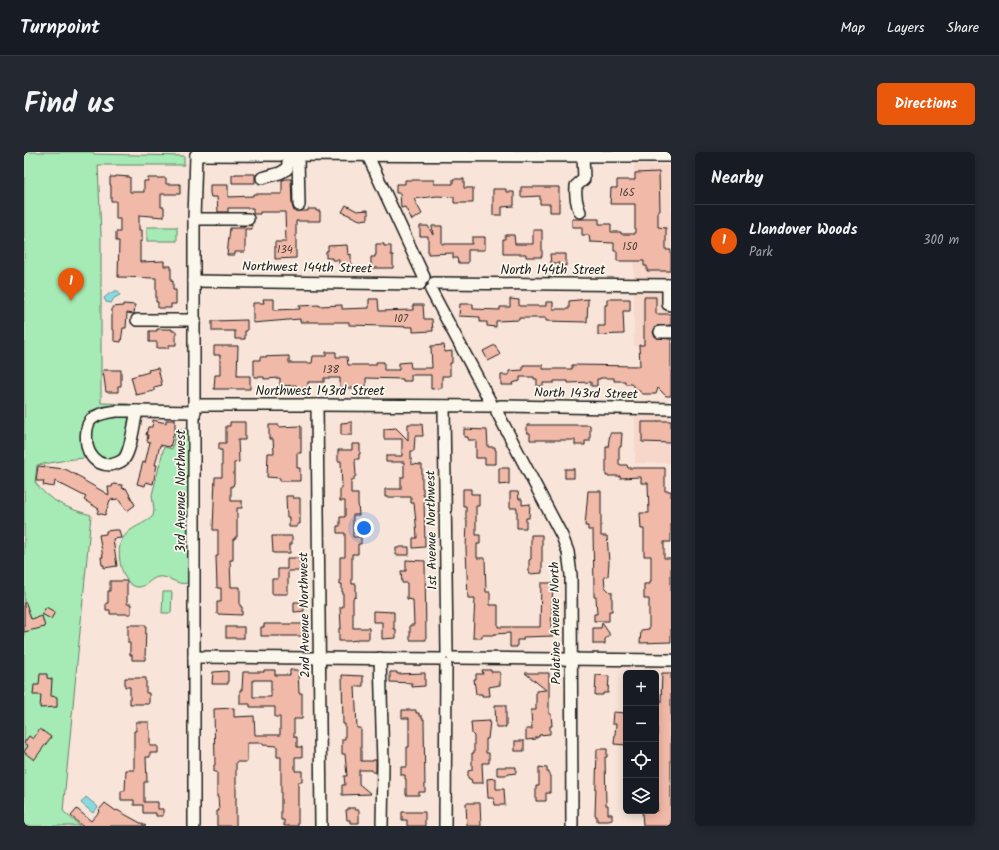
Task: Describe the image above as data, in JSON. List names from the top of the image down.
{
  "streets": {
    "street": [
      "Northwest 144th Street",
      "North 144th Street",
      "Northwest 143rd Street",
      "North 143rd Street",
      "3rd Avenue Northwest",
      "1st Avenue Northwest",
      "2nd Avenue Northwest",
      "Palatine Avenue North"
    ]
  },
  "crossings": [
    ["Northwest 144th Street", "3rd Avenue Northwest"],
    ["Northwest 143rd Street", "North 143rd Street"],
    ["Northwest 143rd Street", "3rd Avenue Northwest"],
    ["Northwest 143rd Street", "1st Avenue Northwest"],
    ["Northwest 143rd Street", "2nd Avenue Northwest"],
    ["North 143rd Street", "1st Avenue Northwest"],
    ["North 143rd Street", "Palatine Avenue North"]
  ],
  "house_numbers": [
    "165",
    "150",
    "134",
    "107",
    "138"
  ],
  "page": {
    "header": "Turnpoint",
    "nav": ["Map", "Layers", "Share"],
    "title": "Find us",
    "buttons": "Directions",
    "heading": "Nearby",
    "list": [
      {
        "mark": "1",
        "name": "Llandover Woods",
        "note": "Park",
        "value": "300 m"
      }
    ],
    "pins": "1",
    "map_buttons": ["+", "−"]
  }
}
